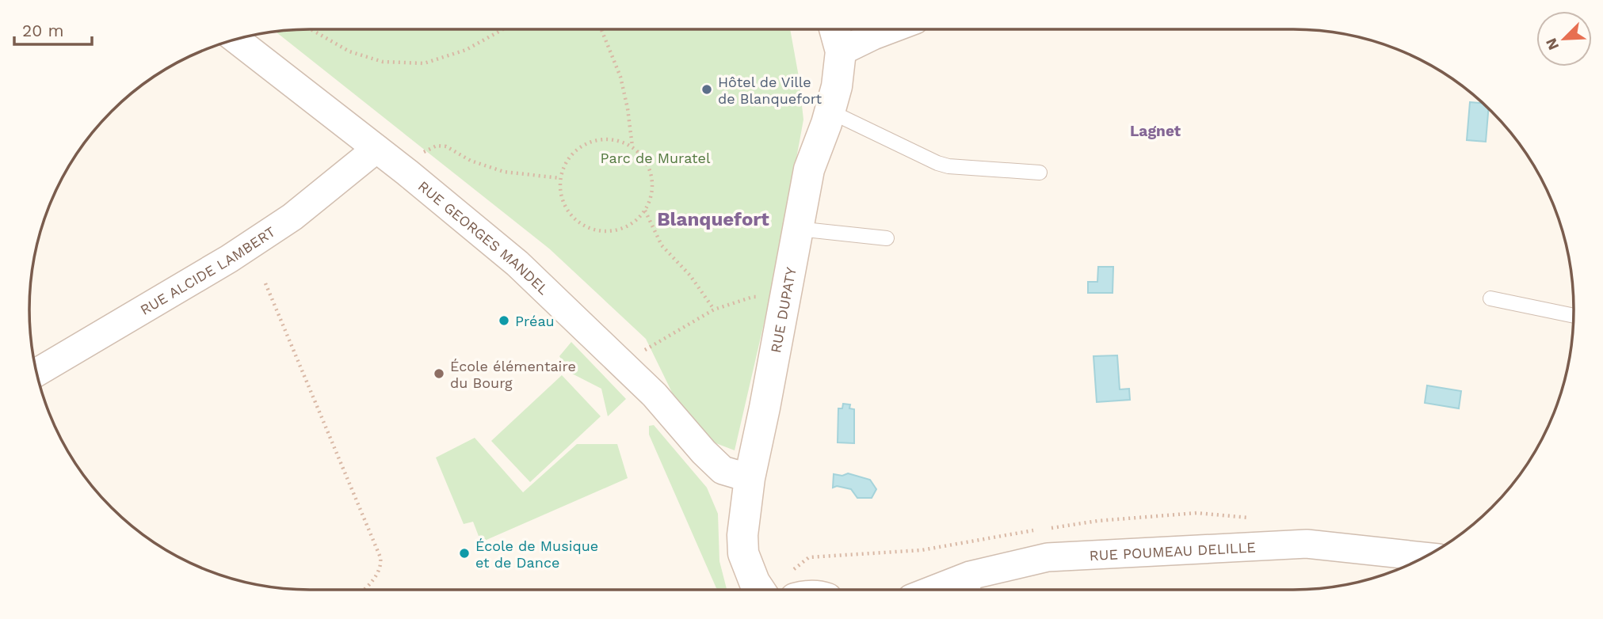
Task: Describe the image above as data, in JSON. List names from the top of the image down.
{
  "streets": {
    "street": [
      "RUE GEORGES MANDEL",
      "RUE ALCIDE LAMBERT",
      "RUE DUPATY",
      "RUE POUMEAU DELILLE"
    ]
  },
  "crossings": [
    ["RUE GEORGES MANDEL", "RUE ALCIDE LAMBERT"],
    ["RUE GEORGES MANDEL", "RUE DUPATY"]
  ],
  "districts": ["Lagnet", "Blanquefort"],
  "parks": ["Parc de Muratel"],
  "places": [
    "Hôtel de Ville de Blanquefort",
    "Préau",
    "École élémentaire du Bourg",
    "École de Musique et de Dance"
  ],
  "scale_bar": "20 m",
  "north": "bottom left"
}
